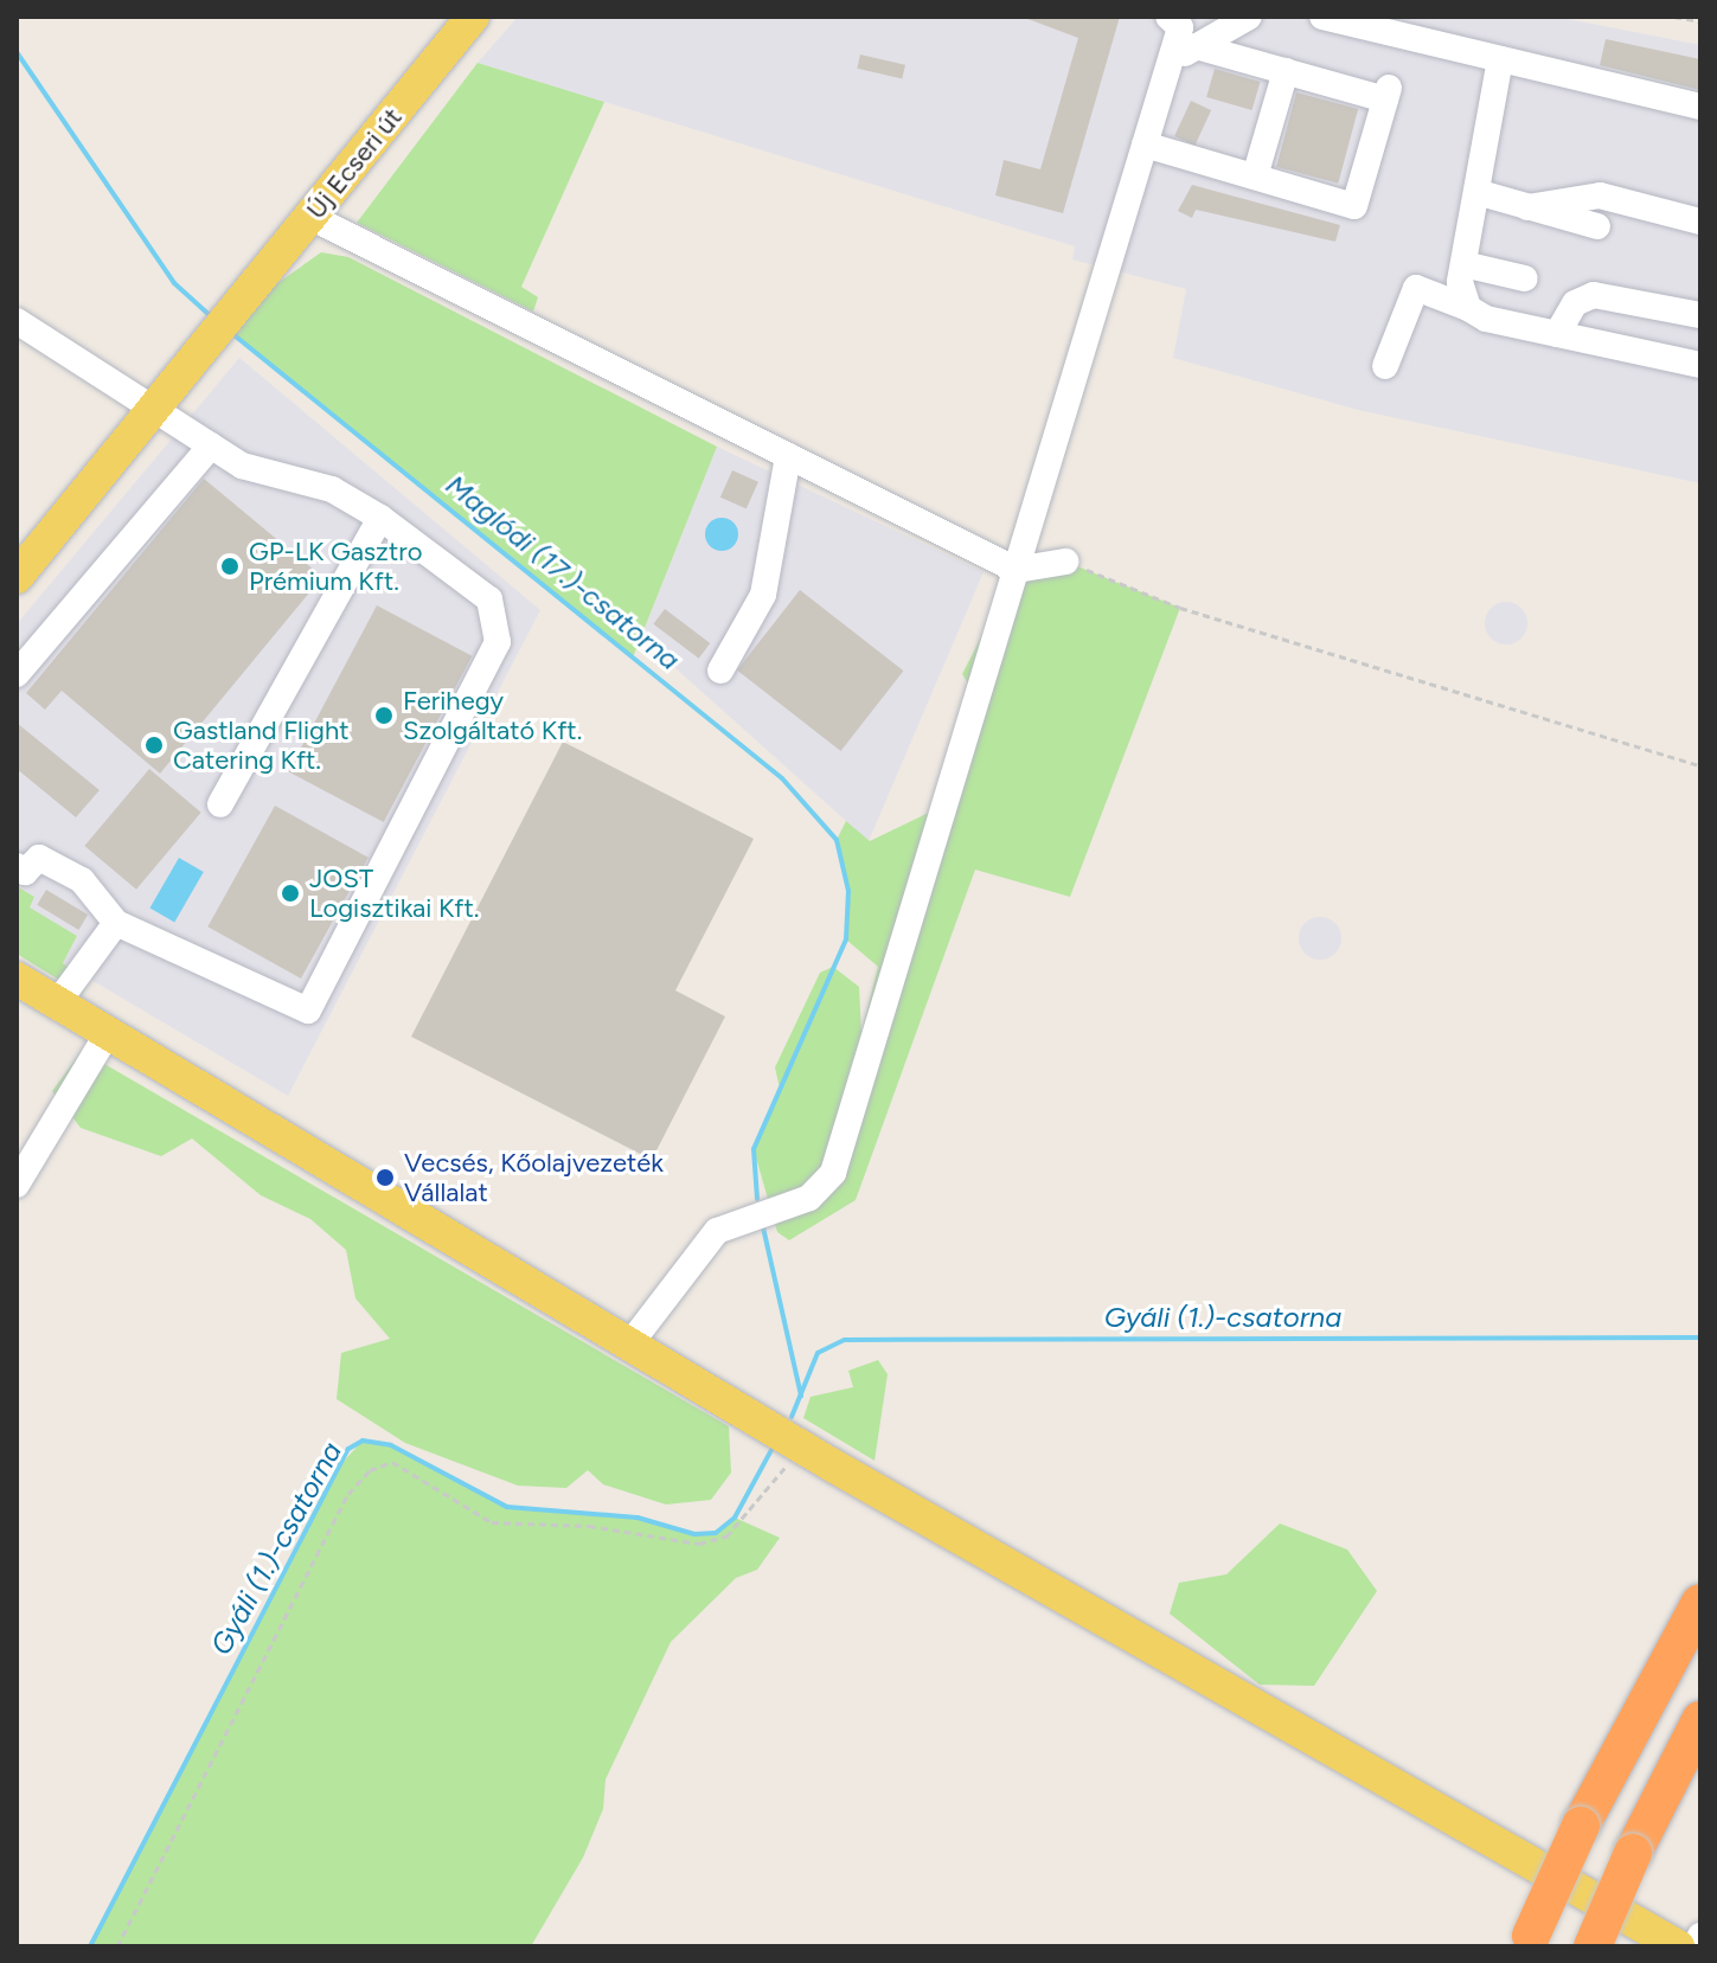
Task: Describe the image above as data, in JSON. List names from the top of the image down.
{
  "streets": {
    "main road": ["Új Ecseri út"]
  },
  "water": ["Maglódi (17.)-csatorna", "Gyáli (1.)-csatorna"],
  "places": [
    "GP-LK Gasztro Prémium Kft.",
    "Ferihegy Szolgáltató Kft.",
    "Gastland Flight Catering Kft.",
    "JOST Logisztikai Kft.",
    "Vecsés, Kőolajvezeték Vállalat"
  ]
}
